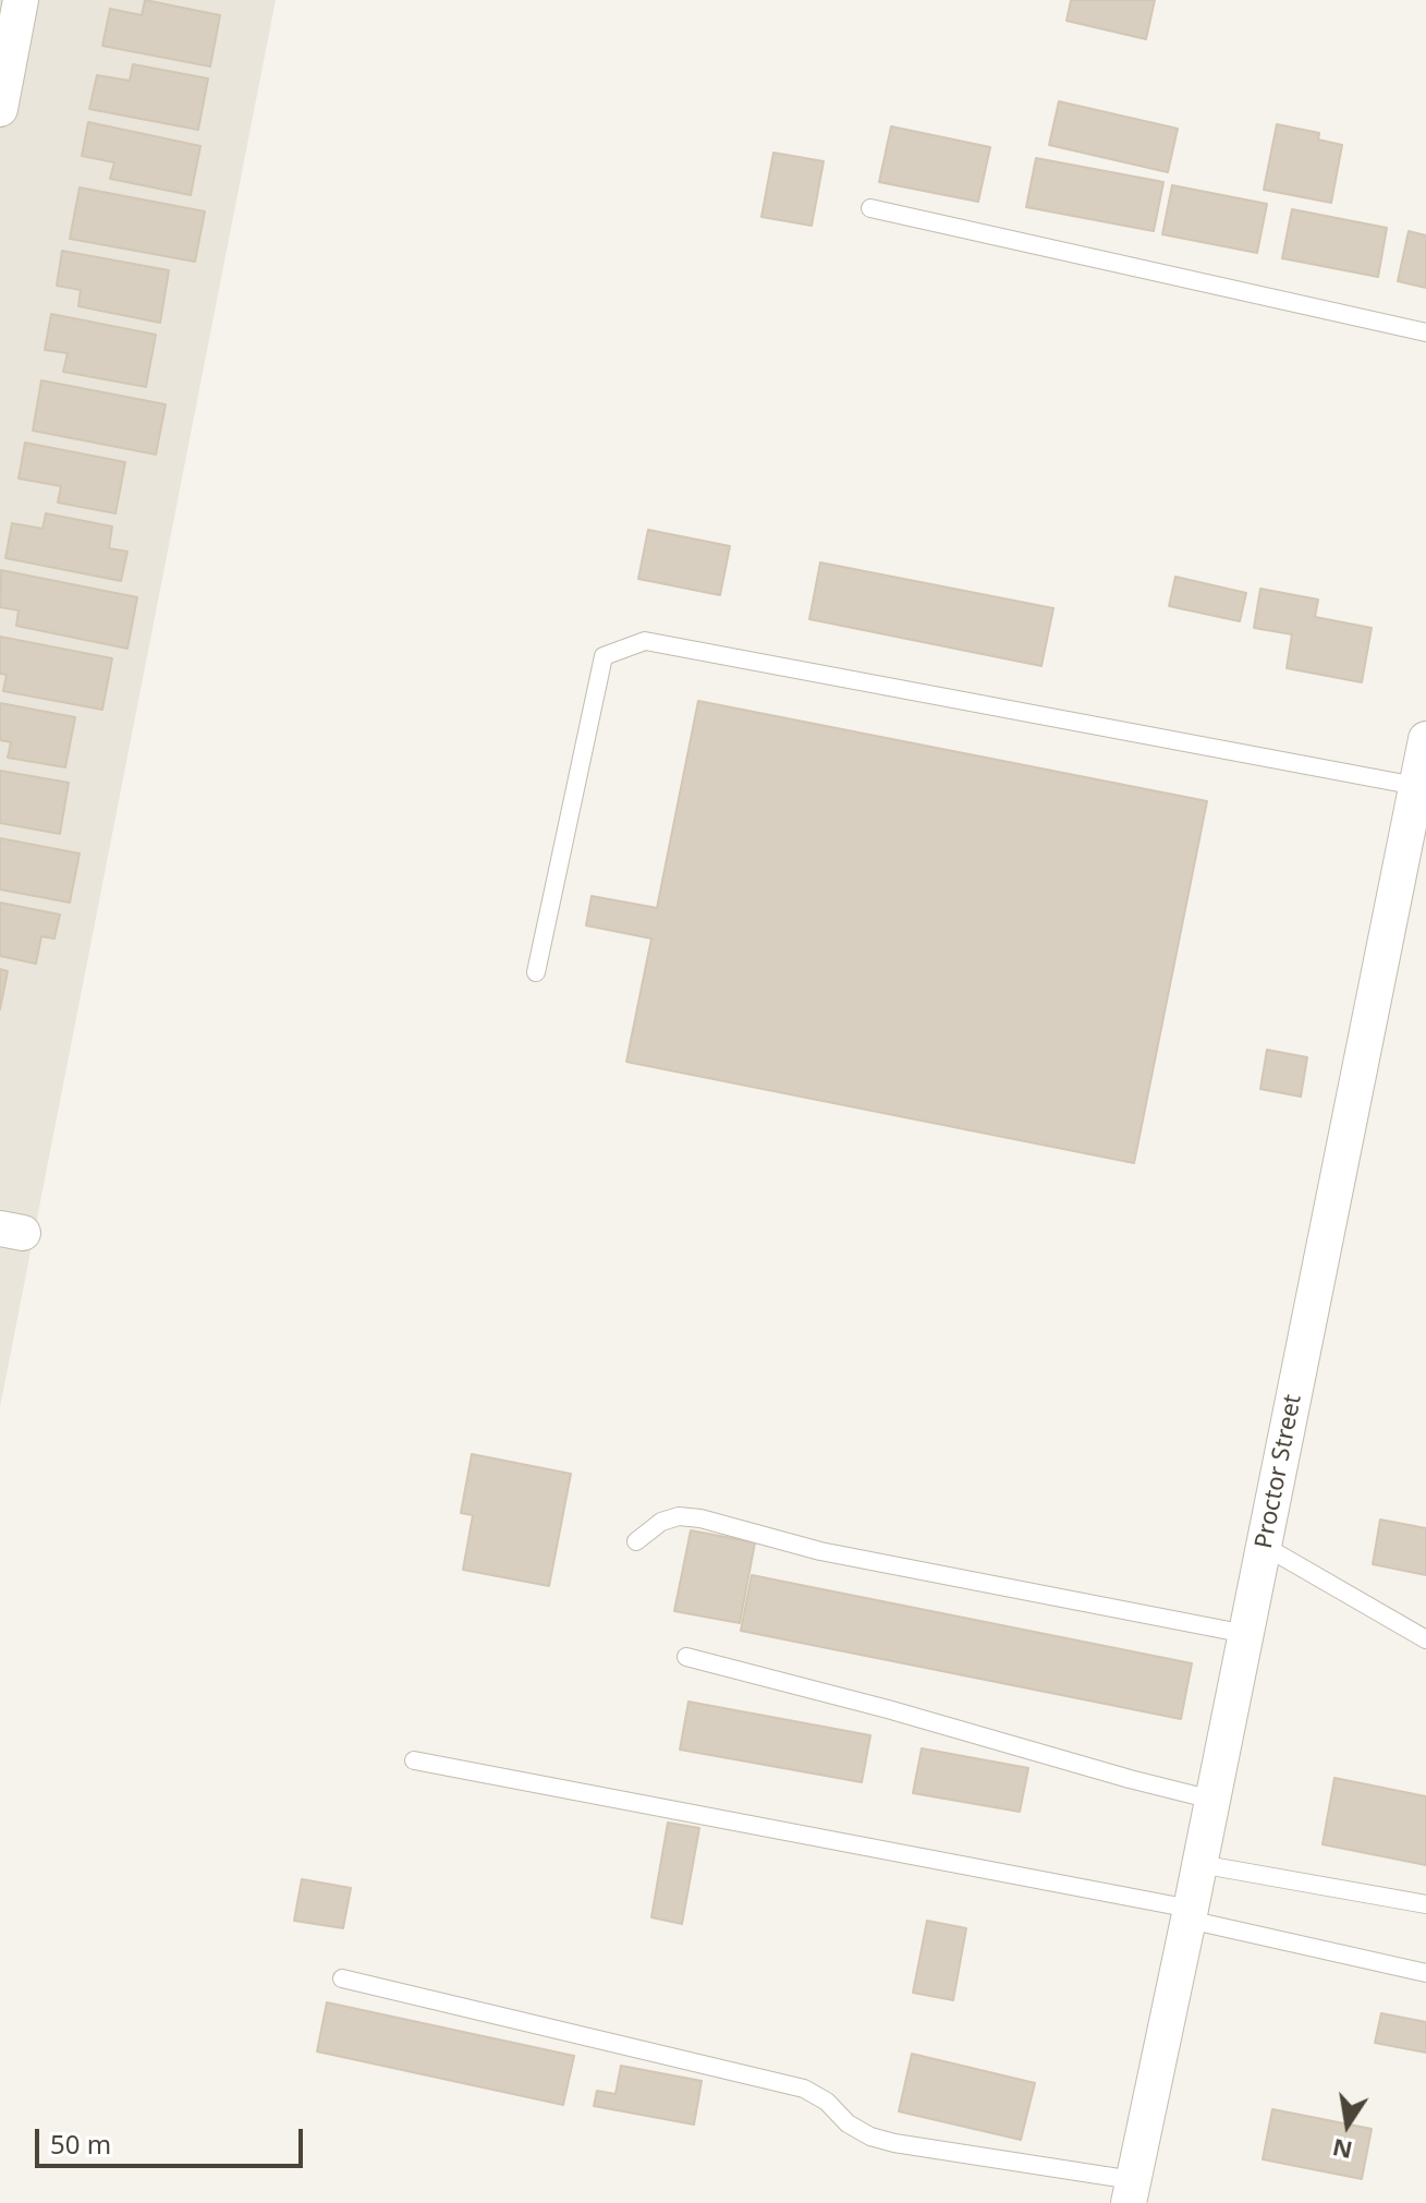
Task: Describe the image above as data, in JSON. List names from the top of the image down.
{
  "streets": {
    "street": ["Proctor Street"]
  },
  "scale_bar": "50 m",
  "north": "bottom"
}
